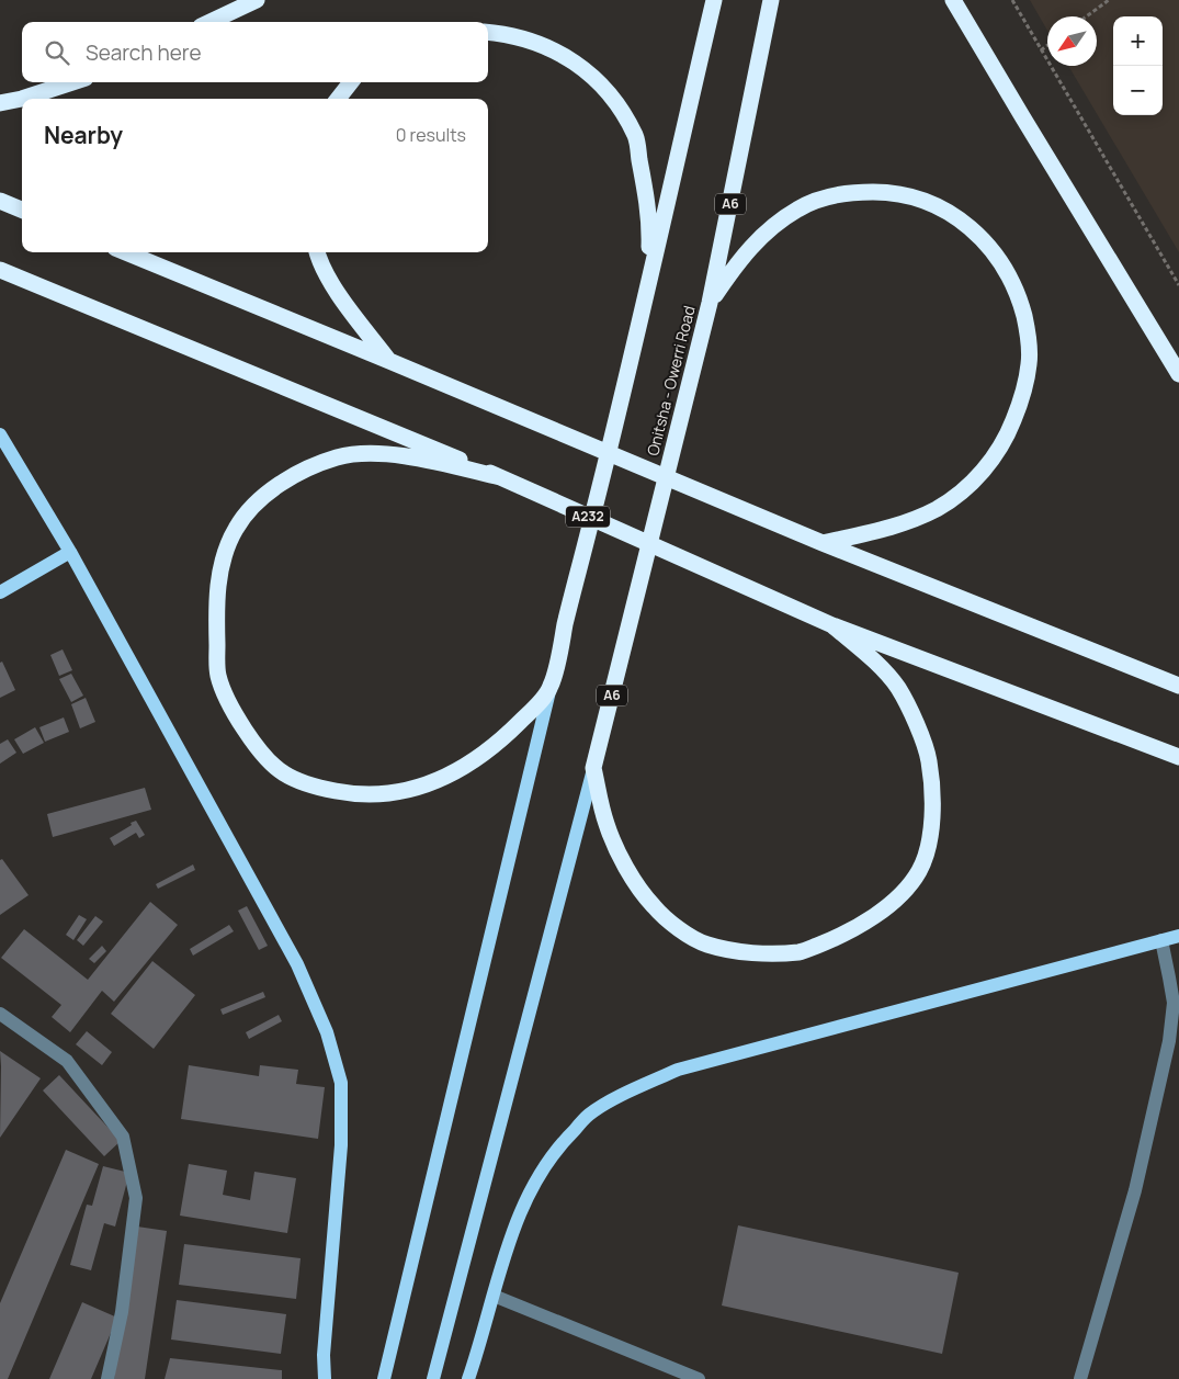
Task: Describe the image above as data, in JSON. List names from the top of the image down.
{
  "streets": {
    "highway": ["A6", "Onitsha - Owerri Road", "A232"]
  },
  "north": "bottom left",
  "page": {
    "map_buttons": ["+", "−"],
    "search": "Search here",
    "heading": ["Nearby", "0 results"]
  }
}
